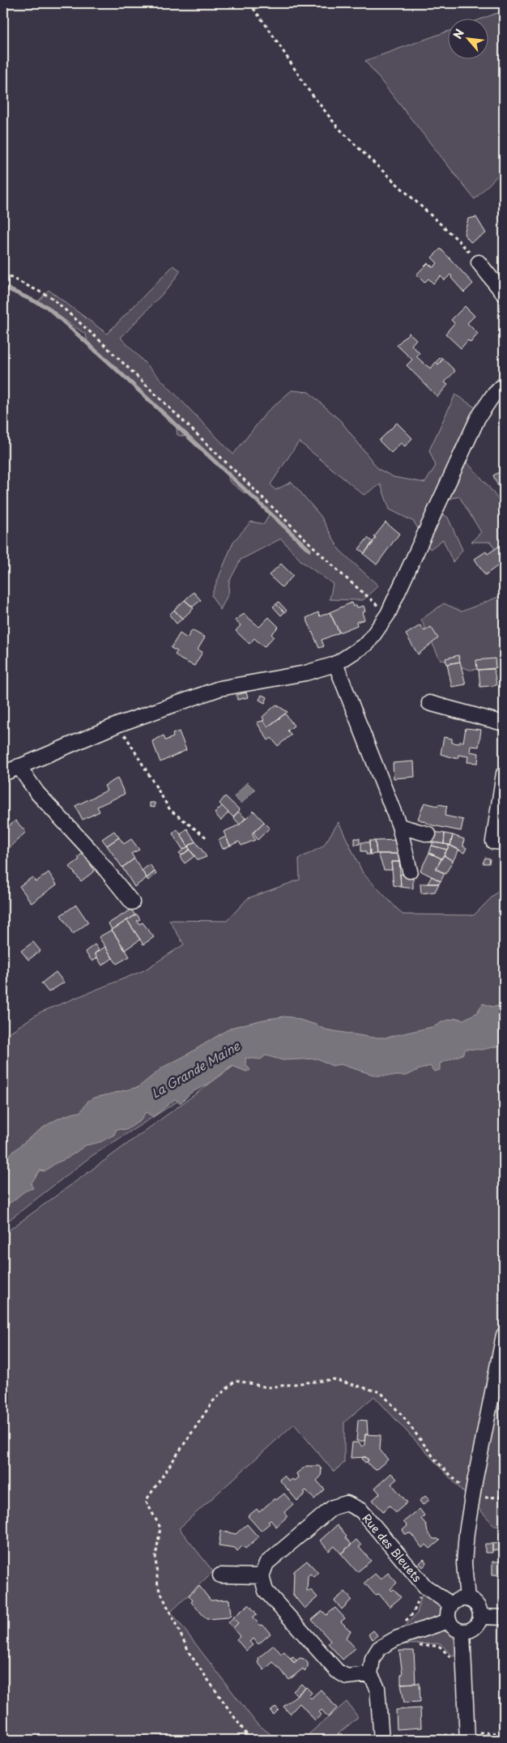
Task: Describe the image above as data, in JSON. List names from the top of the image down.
{
  "streets": {
    "street": ["Rue des Bleuets"]
  },
  "water": ["La Grande Maine"],
  "north": "top left"
}
